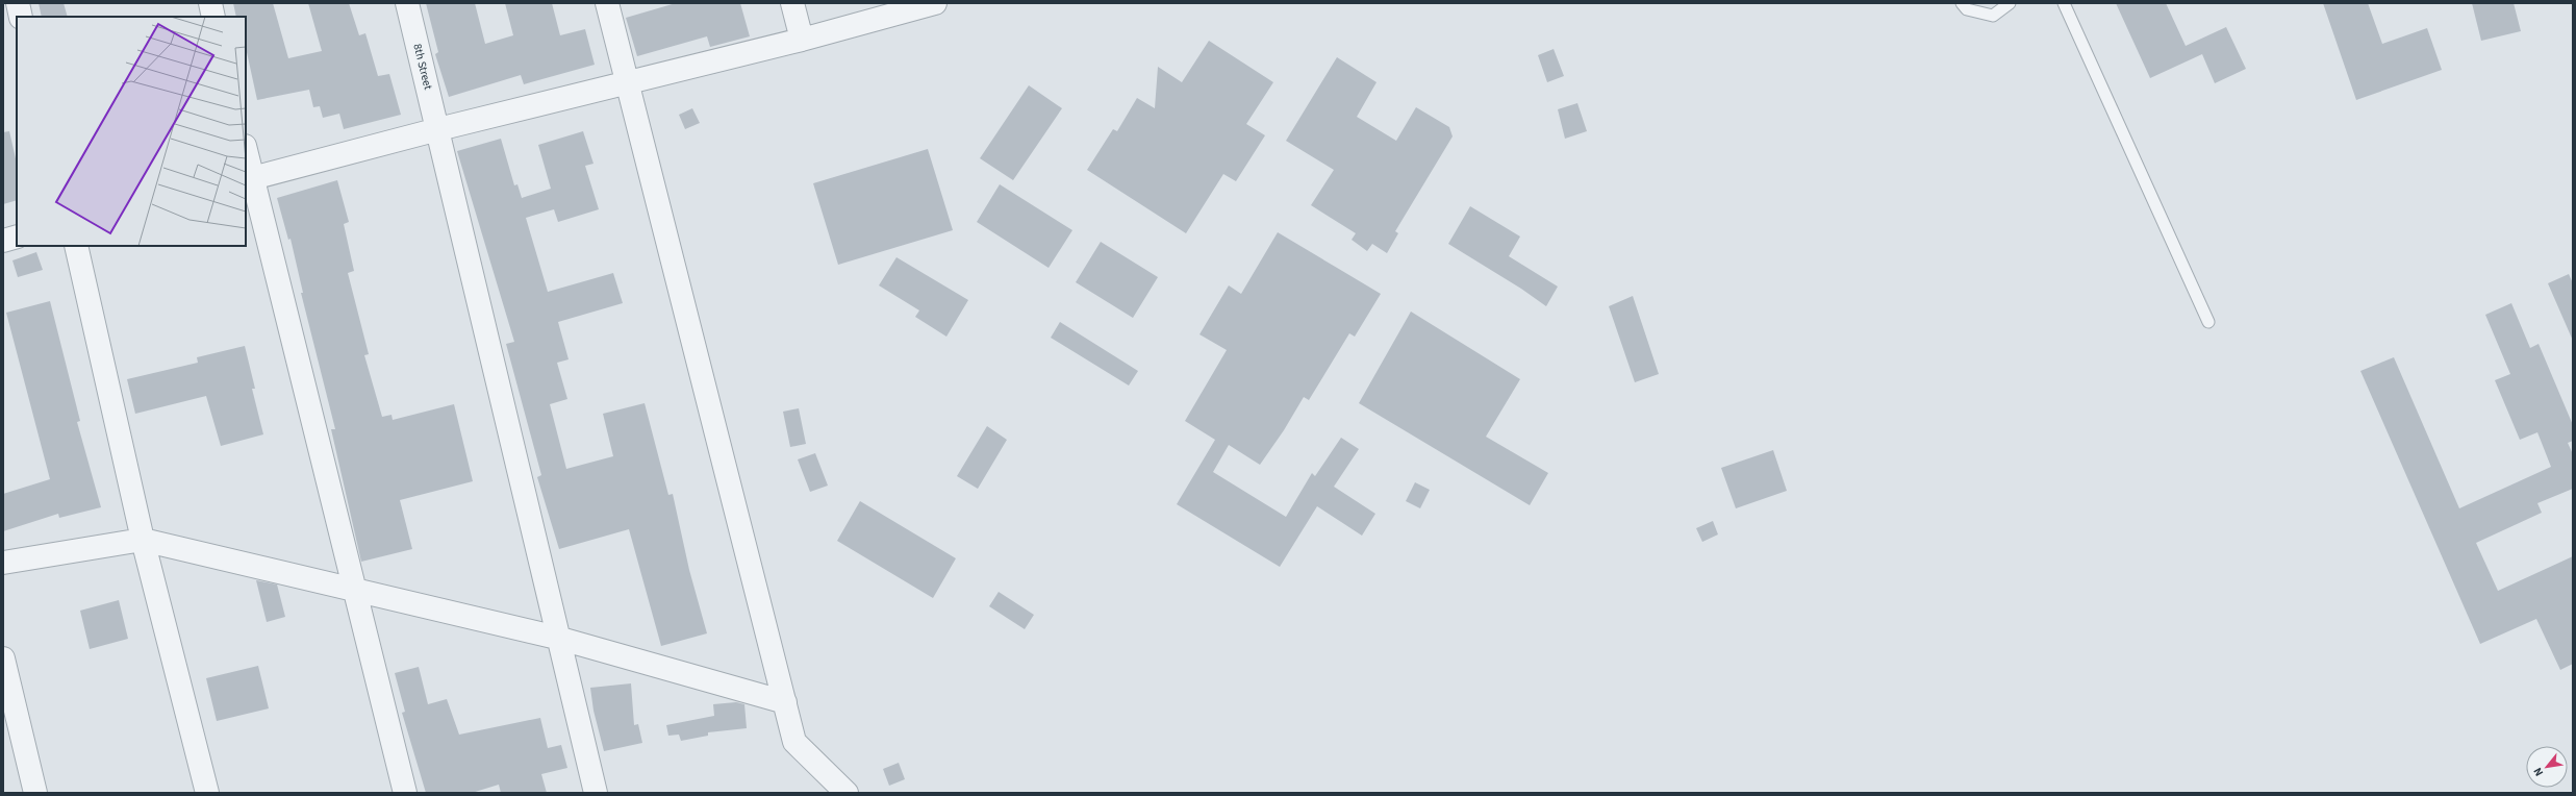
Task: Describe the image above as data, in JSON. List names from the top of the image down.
{
  "streets": {
    "street": ["8th Street"]
  },
  "north": "bottom left"
}
